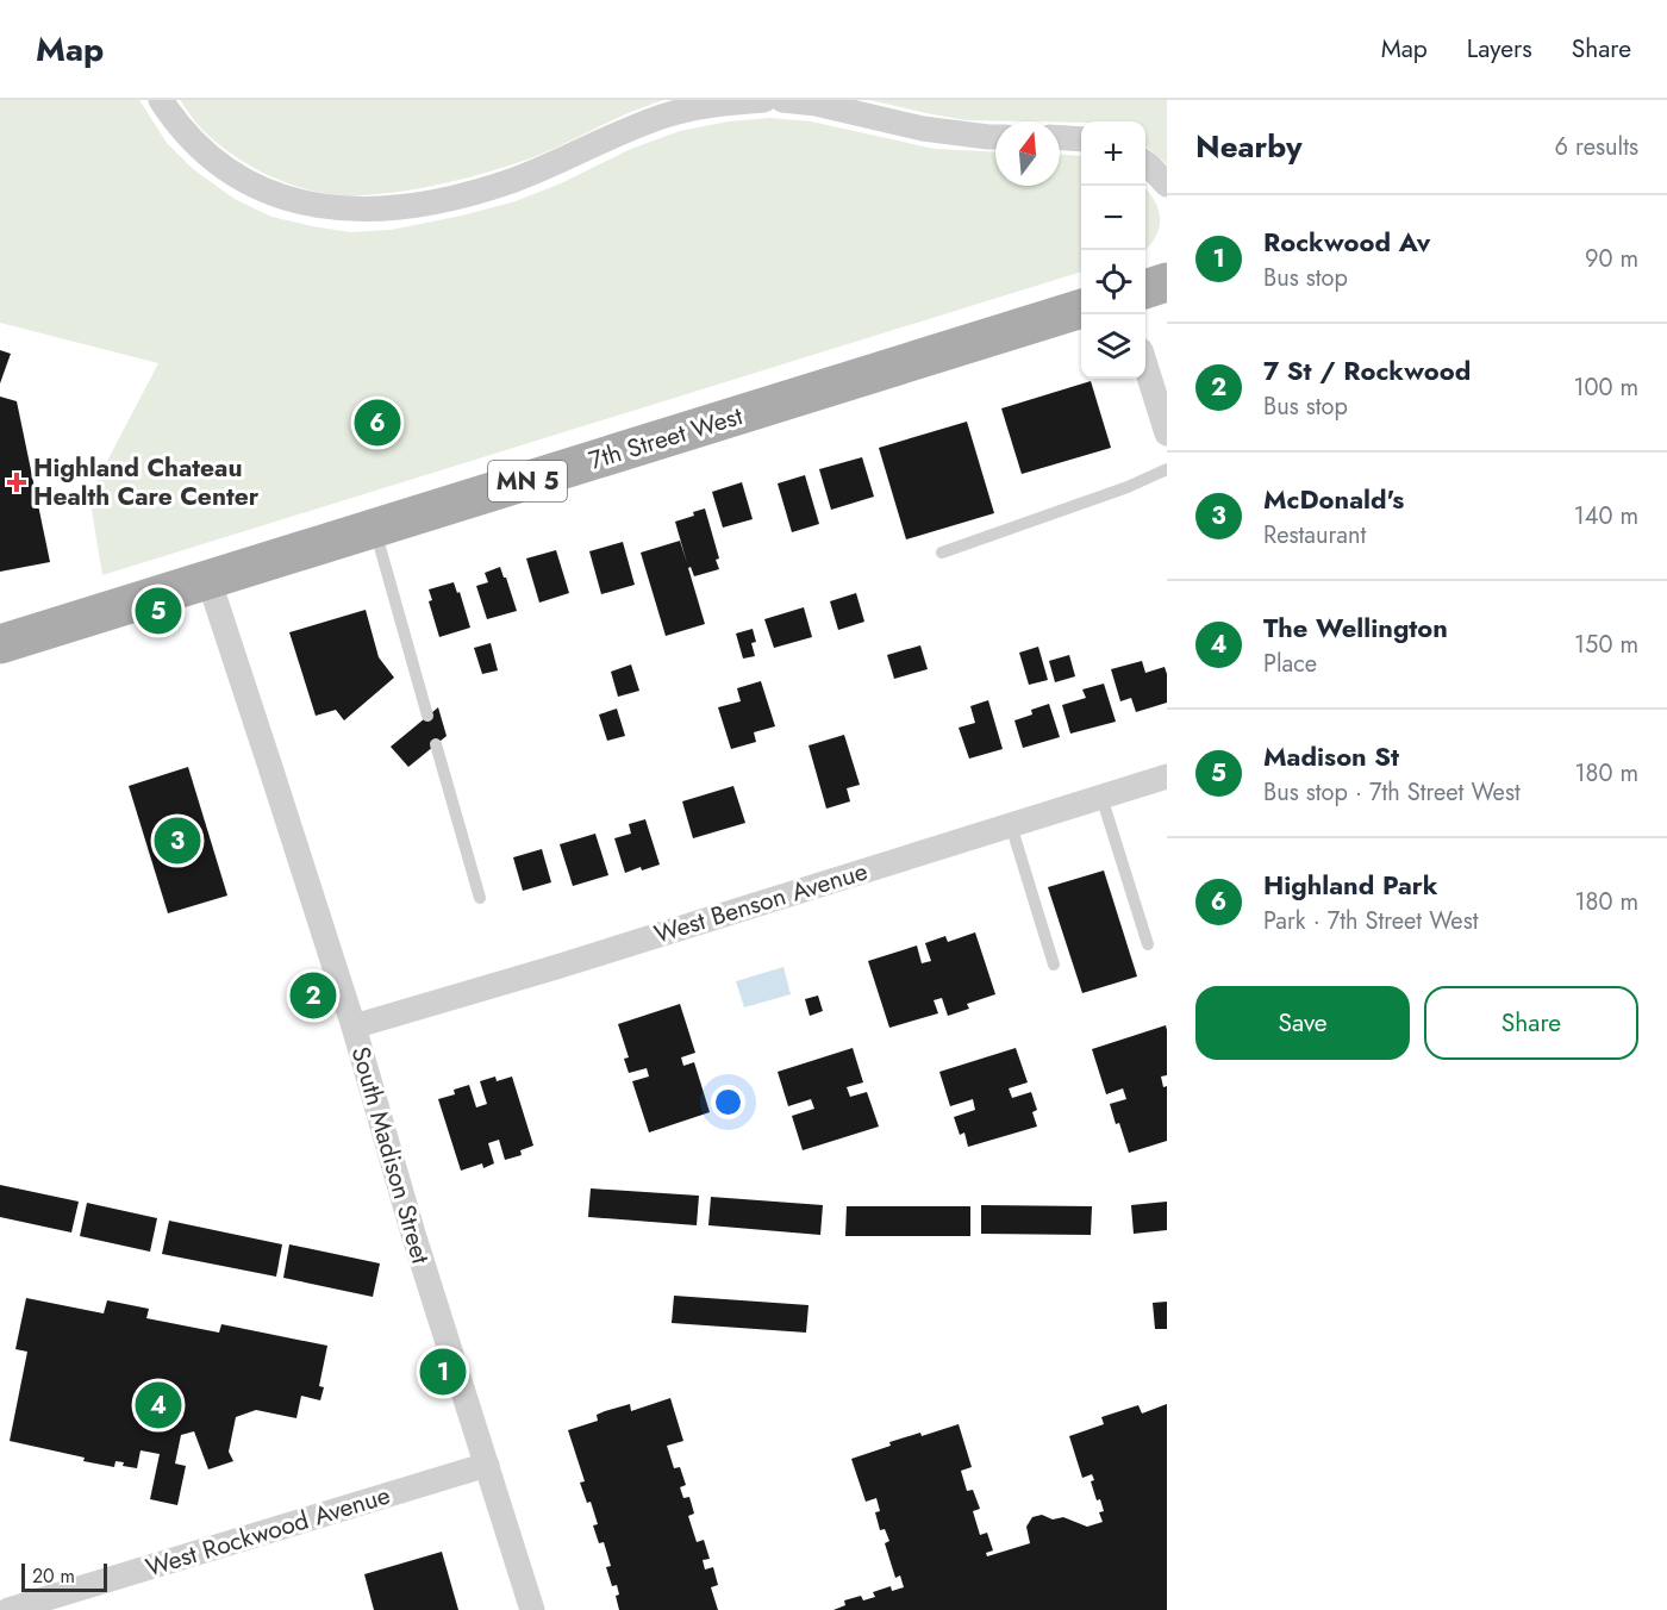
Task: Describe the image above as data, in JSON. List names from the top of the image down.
{
  "streets": {
    "main road": ["7th Street West", "MN 5"],
    "street": ["West Benson Avenue", "South Madison Street", "West Rockwood Avenue"]
  },
  "crossings": [
    ["7th Street West", "South Madison Street"],
    ["West Benson Avenue", "South Madison Street"],
    ["South Madison Street", "West Rockwood Avenue"]
  ],
  "places": {
    "health": ["Highland Chateau Health Care Center"]
  },
  "scale_bar": "20 m",
  "north": "top",
  "page": {
    "header": "Map",
    "nav": ["Map", "Layers", "Share"],
    "heading": ["Nearby", "6 results"],
    "map_buttons": ["+", "−"],
    "list": [
      {
        "mark": "1",
        "name": "Rockwood Av",
        "note": "Bus stop",
        "value": "90 m"
      },
      {
        "mark": "2",
        "name": "7 St / Rockwood",
        "note": "Bus stop",
        "value": "100 m"
      },
      {
        "mark": "3",
        "name": "McDonald's",
        "note": "Restaurant",
        "value": "140 m"
      },
      {
        "mark": "4",
        "name": "The Wellington",
        "note": "Place",
        "value": "150 m"
      },
      {
        "mark": "5",
        "name": "Madison St",
        "note": "Bus stop · 7th Street West",
        "value": "180 m"
      },
      {
        "mark": "6",
        "name": "Highland Park",
        "note": "Park · 7th Street West",
        "value": "180 m"
      }
    ],
    "pins": [
      "6",
      "5",
      "3",
      "2",
      "1",
      "4"
    ],
    "buttons": ["Save", "Share"],
    "scale": "20 m"
  }
}
